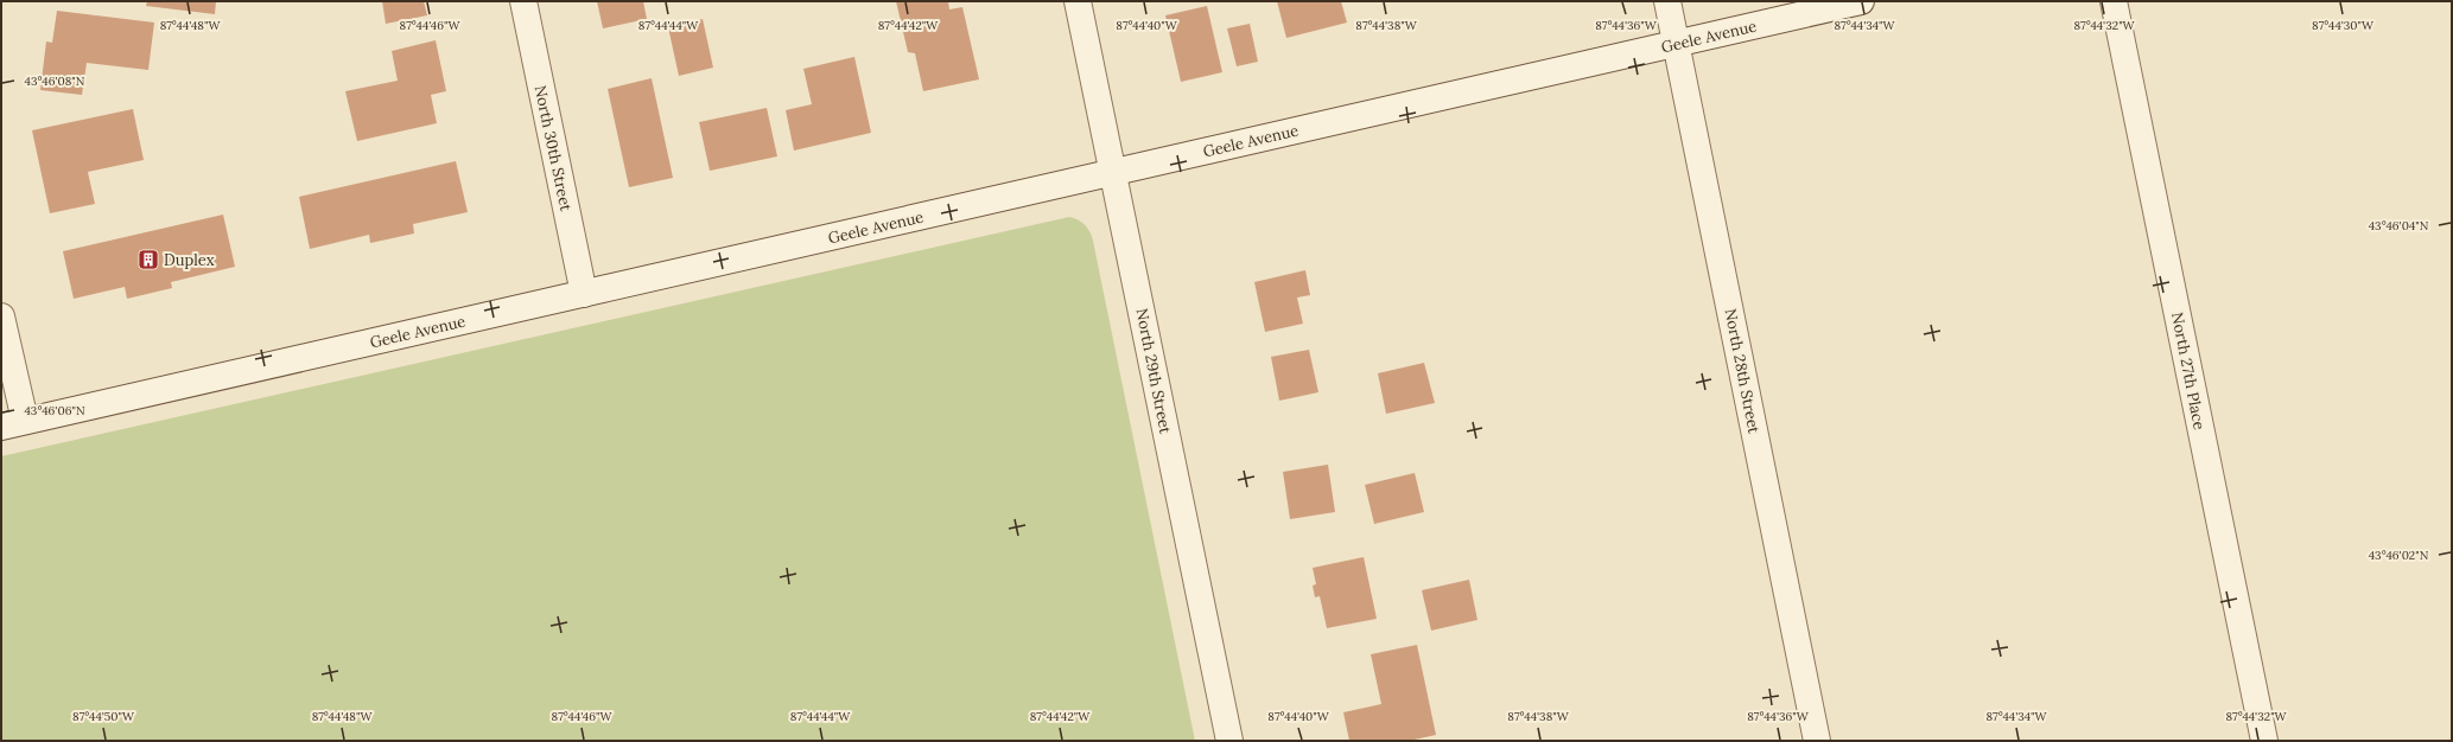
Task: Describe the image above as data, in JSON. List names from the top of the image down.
{
  "streets": {
    "street": [
      "Geele Avenue",
      "North 30th Street",
      "North 29th Street",
      "North 28th Street",
      "North 27th Place"
    ]
  },
  "crossings": [
    ["Geele Avenue", "North 30th Street"],
    ["Geele Avenue", "North 29th Street"],
    ["Geele Avenue", "North 28th Street"]
  ],
  "places": {
    "building": ["Duplex"]
  },
  "coordinates": [
    "87°44'48\"W",
    "87°44'46\"W",
    "87°44'44\"W",
    "87°44'42\"W",
    "87°44'40\"W",
    "87°44'38\"W",
    "87°44'36\"W",
    "87°44'34\"W",
    "87°44'32\"W",
    "87°44'30\"W",
    "43°46'08\"N",
    "43°46'04\"N",
    "43°46'06\"N",
    "43°46'02\"N",
    "87°44'50\"W"
  ]
}
